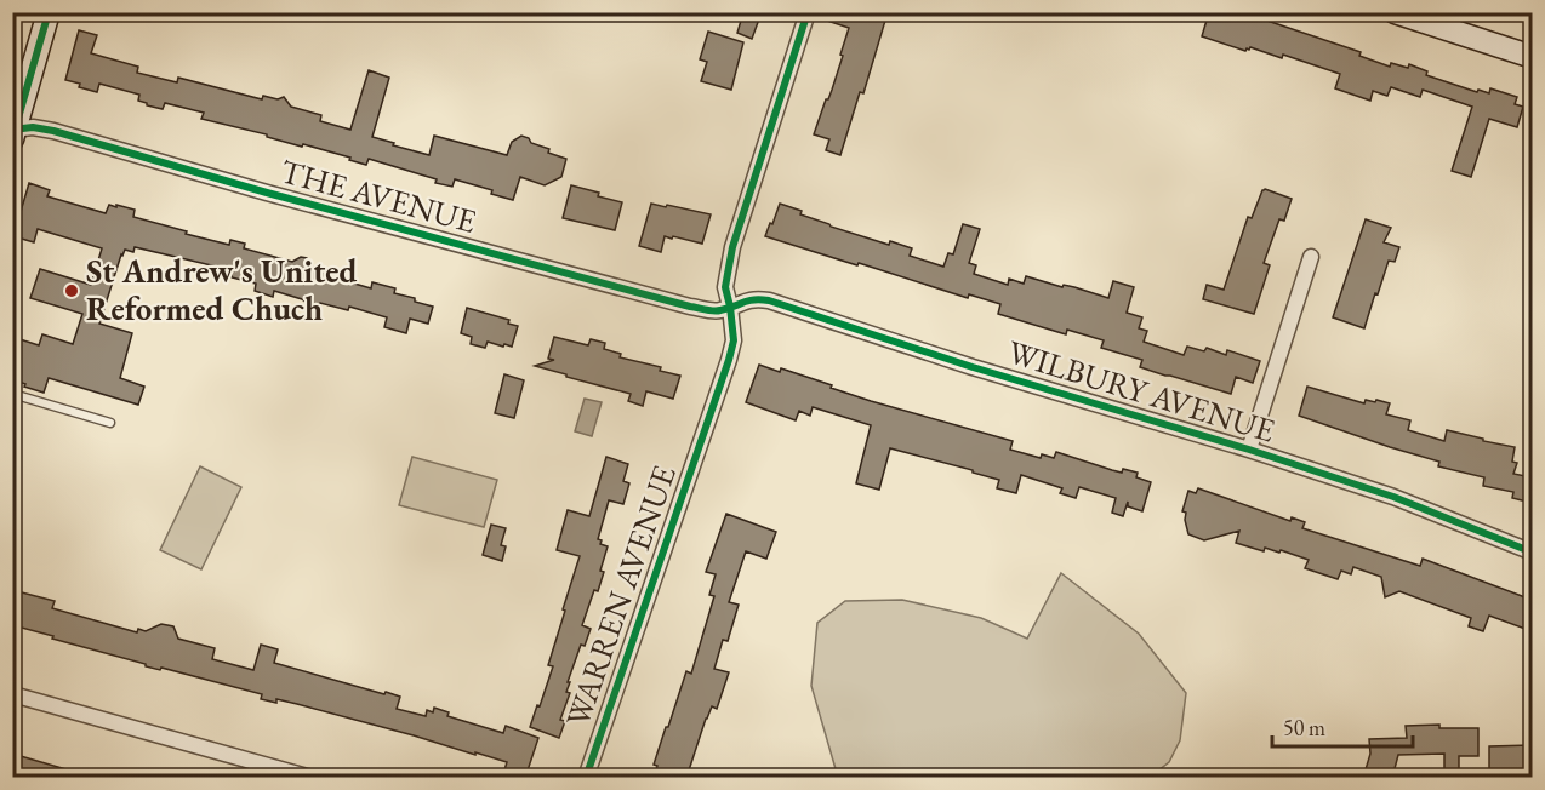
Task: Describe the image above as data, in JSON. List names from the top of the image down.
{
  "streets": {
    "street": ["THE AVENUE", "WILBURY AVENUE", "WARREN AVENUE"]
  },
  "crossings": [
    ["THE AVENUE", "WILBURY AVENUE"],
    ["THE AVENUE", "WARREN AVENUE"],
    ["WILBURY AVENUE", "WARREN AVENUE"]
  ],
  "places": ["St Andrew's United Reformed Chuch"],
  "scale_bar": "50 m"
}
